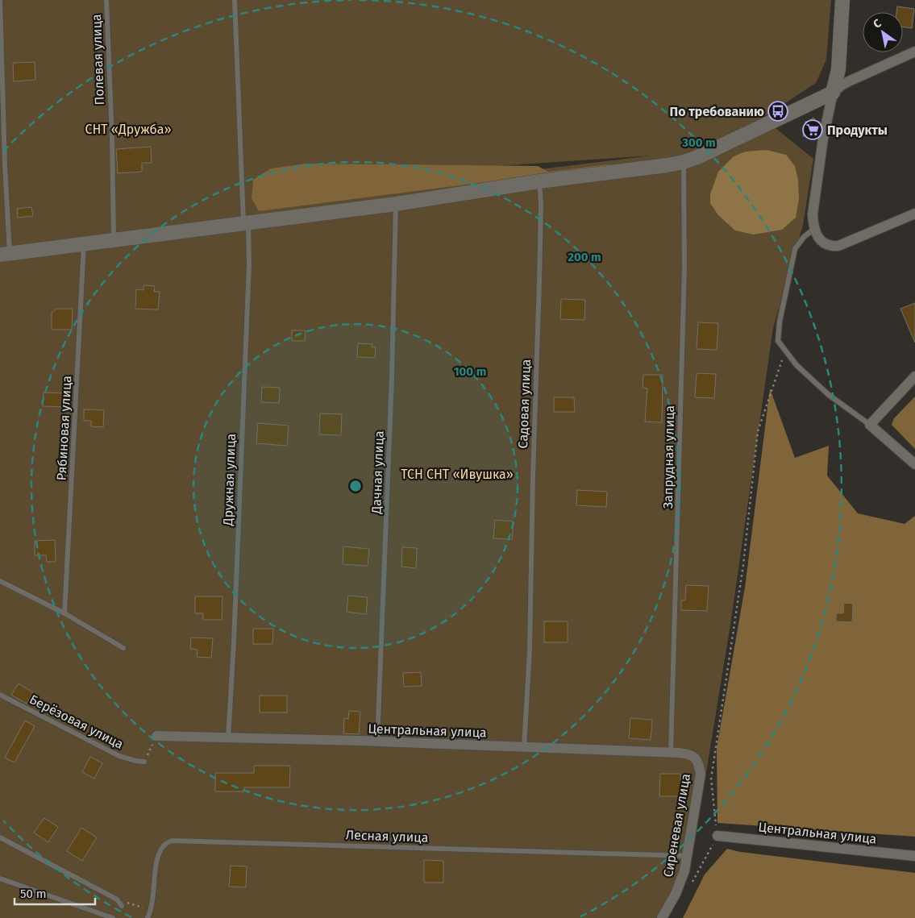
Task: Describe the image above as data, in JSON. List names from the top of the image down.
{
  "streets": {
    "street": ["Центральная улица", "Сиреневая улица"],
    "lane": [
      "Полевая улица",
      "Садовая улица",
      "Рябиновая улица",
      "Запрудная улица",
      "Дачная улица",
      "Дружная улица",
      "Берёзовая улица",
      "Лесная улица"
    ]
  },
  "crossings": [
    ["Садовая улица", "Центральная улица"],
    ["Запрудная улица", "Центральная улица"],
    ["Дачная улица", "Центральная улица"],
    ["Дружная улица", "Центральная улица"],
    ["Центральная улица", "Сиреневая улица"],
    ["Сиреневая улица", "Лесная улица"]
  ],
  "parks": ["СНТ «Дружба»", "ТСН СНТ «Ивушка»"],
  "places": {
    "bus stop": ["По требованию"],
    "supermarket": ["Продукты"]
  },
  "scale_bar": "50 m",
  "north": "top left",
  "rings": ["300 m", "200 m", "100 m"]
}
